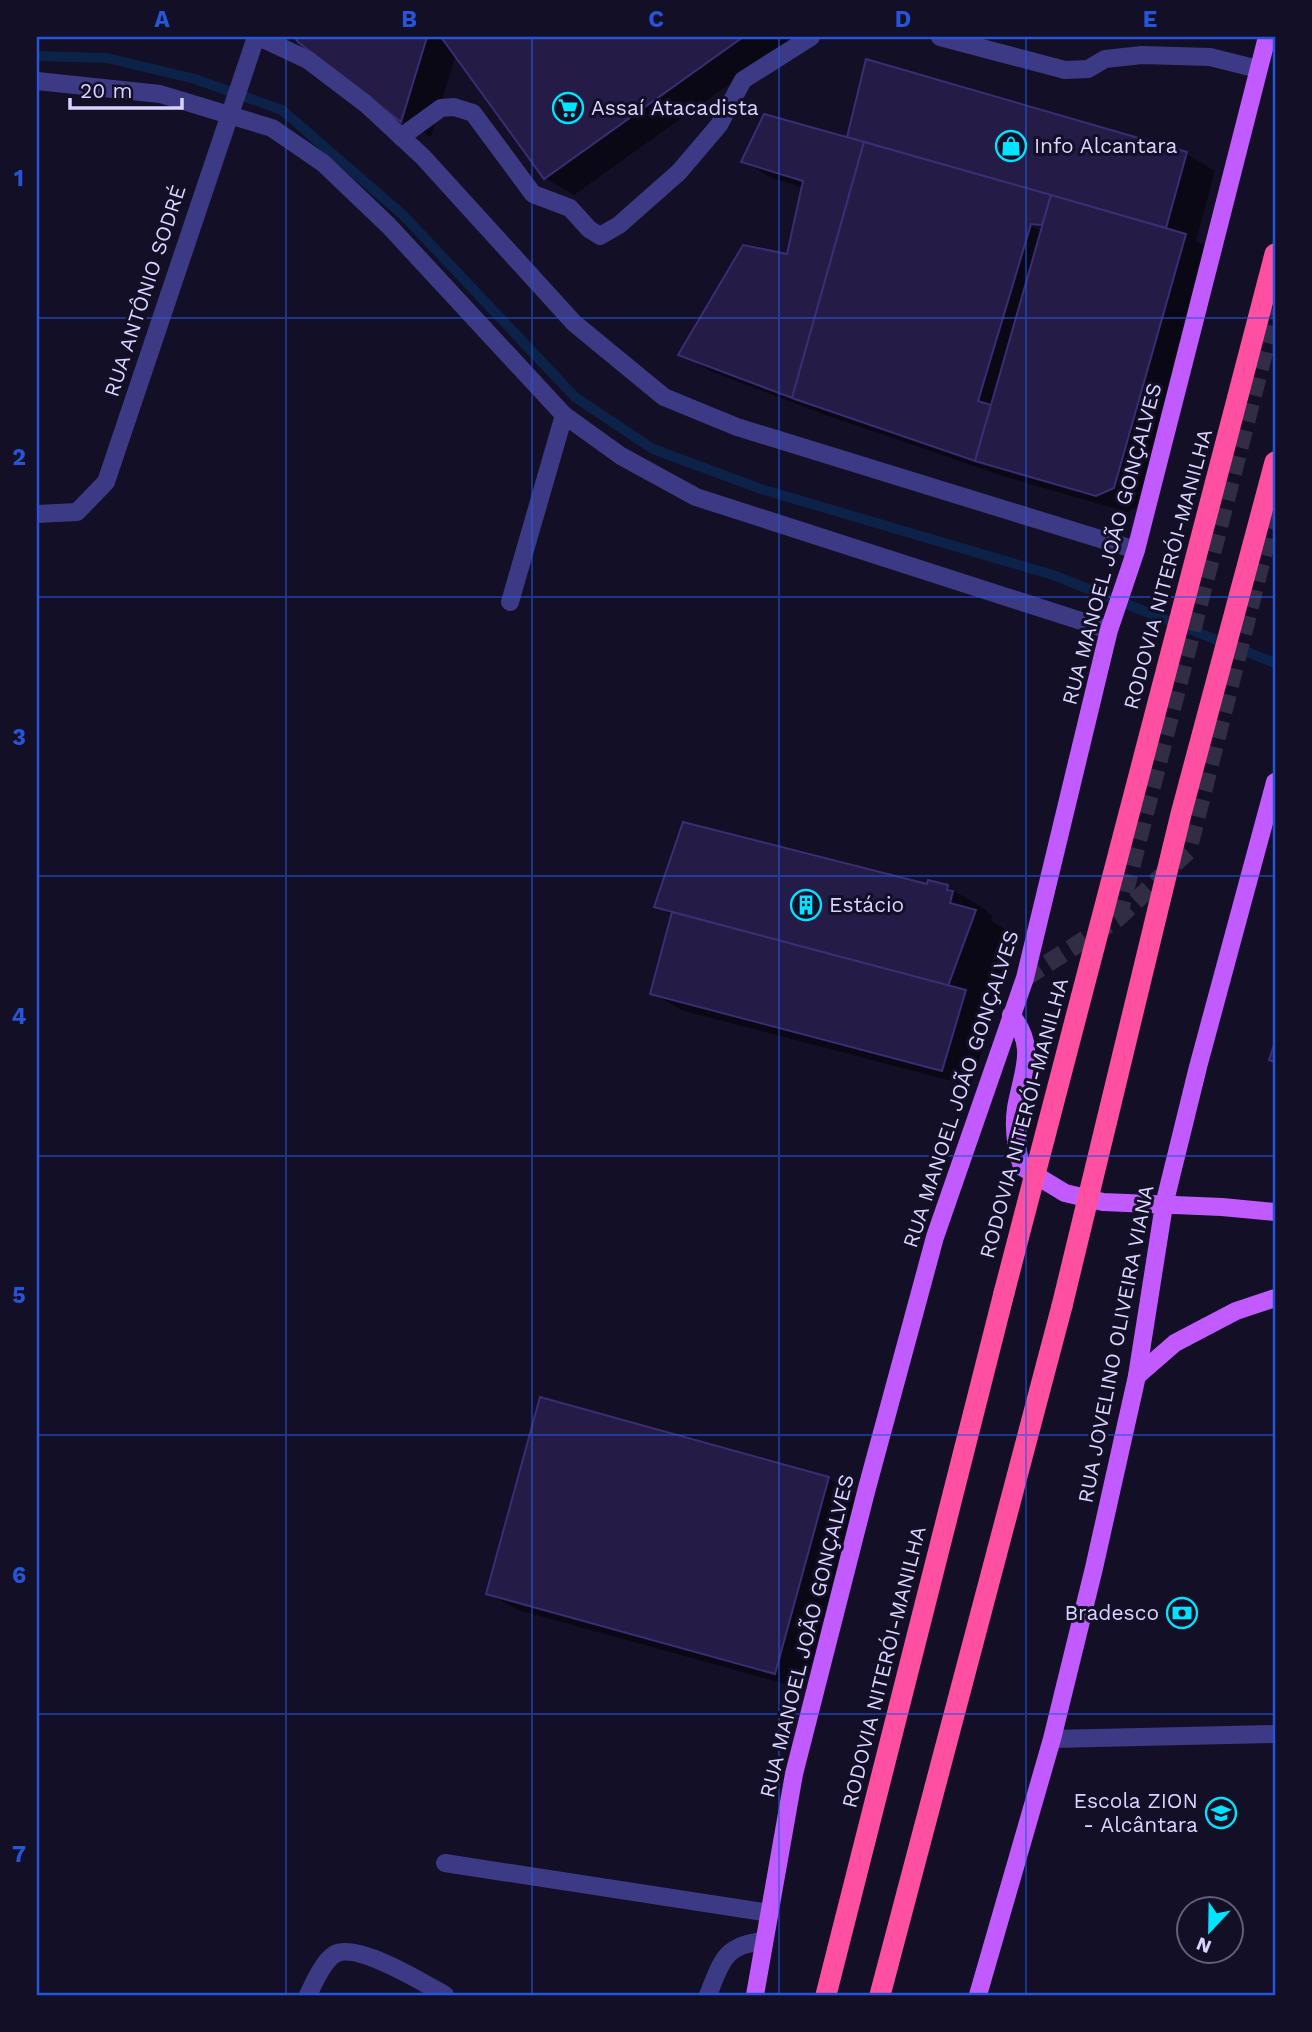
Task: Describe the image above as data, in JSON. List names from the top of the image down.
{
  "streets": {
    "highway": ["RODOVIA NITERÓI-MANILHA"],
    "main road": ["RUA MANOEL JOÃO GONÇALVES", "RUA JOVELINO OLIVEIRA VIANA"],
    "street": ["RUA ANTÔNIO SODRÉ"]
  },
  "places": {
    "supermarket": ["Assaí Atacadista"],
    "shop": ["Info Alcantara"],
    "building": ["Estácio"],
    "bank": ["Bradesco"],
    "school or university": ["Escola ZION - Alcântara"]
  },
  "scale_bar": "20 m",
  "north": "bottom",
  "grid": {
    "columns": [
      "A",
      "B",
      "C",
      "D",
      "E"
    ],
    "rows": [
      "1",
      "2",
      "3",
      "4",
      "5",
      "6",
      "7"
    ]
  }
}
